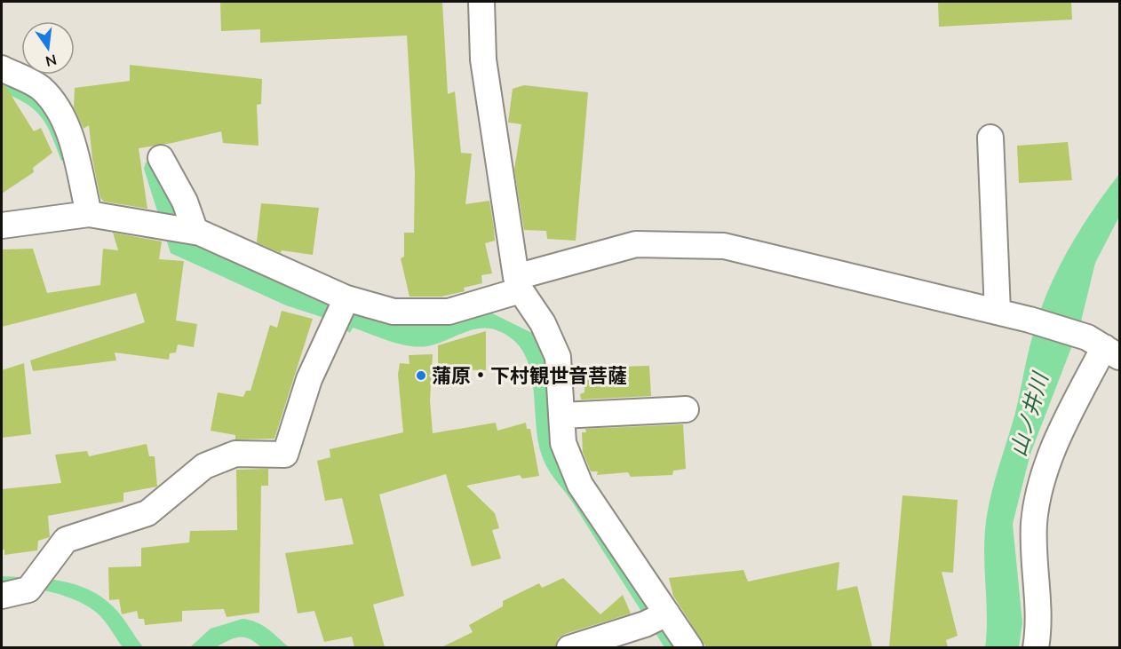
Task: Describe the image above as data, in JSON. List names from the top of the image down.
{
  "water": ["山ノ井川"],
  "places": ["蒲原・下村観世音菩薩"],
  "north": "bottom"
}
